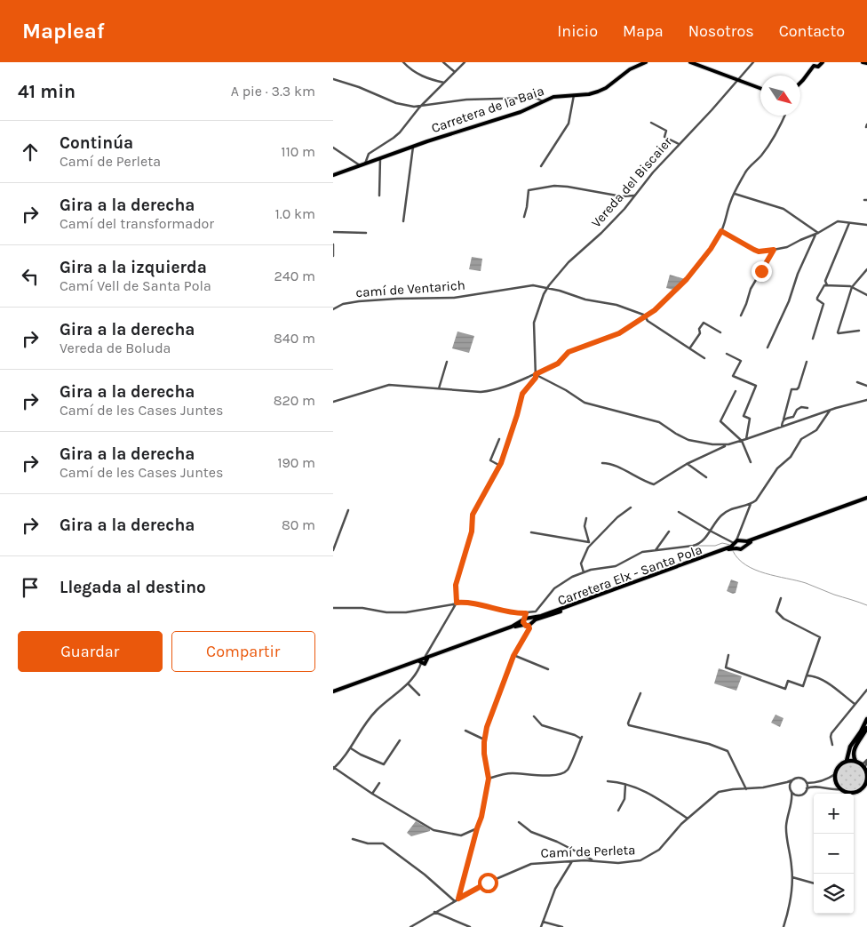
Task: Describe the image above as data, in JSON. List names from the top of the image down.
{
  "streets": {
    "main road": ["Carretera de la Baia", "Carretera Elx - Santa Pola"],
    "street": ["Vereda del Biscaier", "camí de Ventarich", "Camí de Perleta"]
  },
  "crossings": [
    ["Vereda del Biscaier", "camí de Ventarich"]
  ],
  "north": "bottom right",
  "page": {
    "header": "Mapleaf",
    "nav": [
      "Inicio",
      "Mapa",
      "Nosotros",
      "Contacto"
    ],
    "heading": ["41 min", "A pie · 3.3 km"],
    "list": [
      ["Continúa", "Camí de Perleta", "110 m"],
      ["Gira a la derecha", "Camí del transformador", "1.0 km"],
      ["Gira a la izquierda", "Camí Vell de Santa Pola", "240 m"],
      ["Gira a la derecha", "Vereda de Boluda", "840 m"],
      ["Gira a la derecha", "Camí de les Cases Juntes", "820 m"],
      ["Gira a la derecha", "Camí de les Cases Juntes", "190 m"],
      ["Gira a la derecha", "80 m"],
      "Llegada al destino"
    ],
    "buttons": ["Guardar", "Compartir"],
    "map_buttons": ["+", "−"]
  }
}
